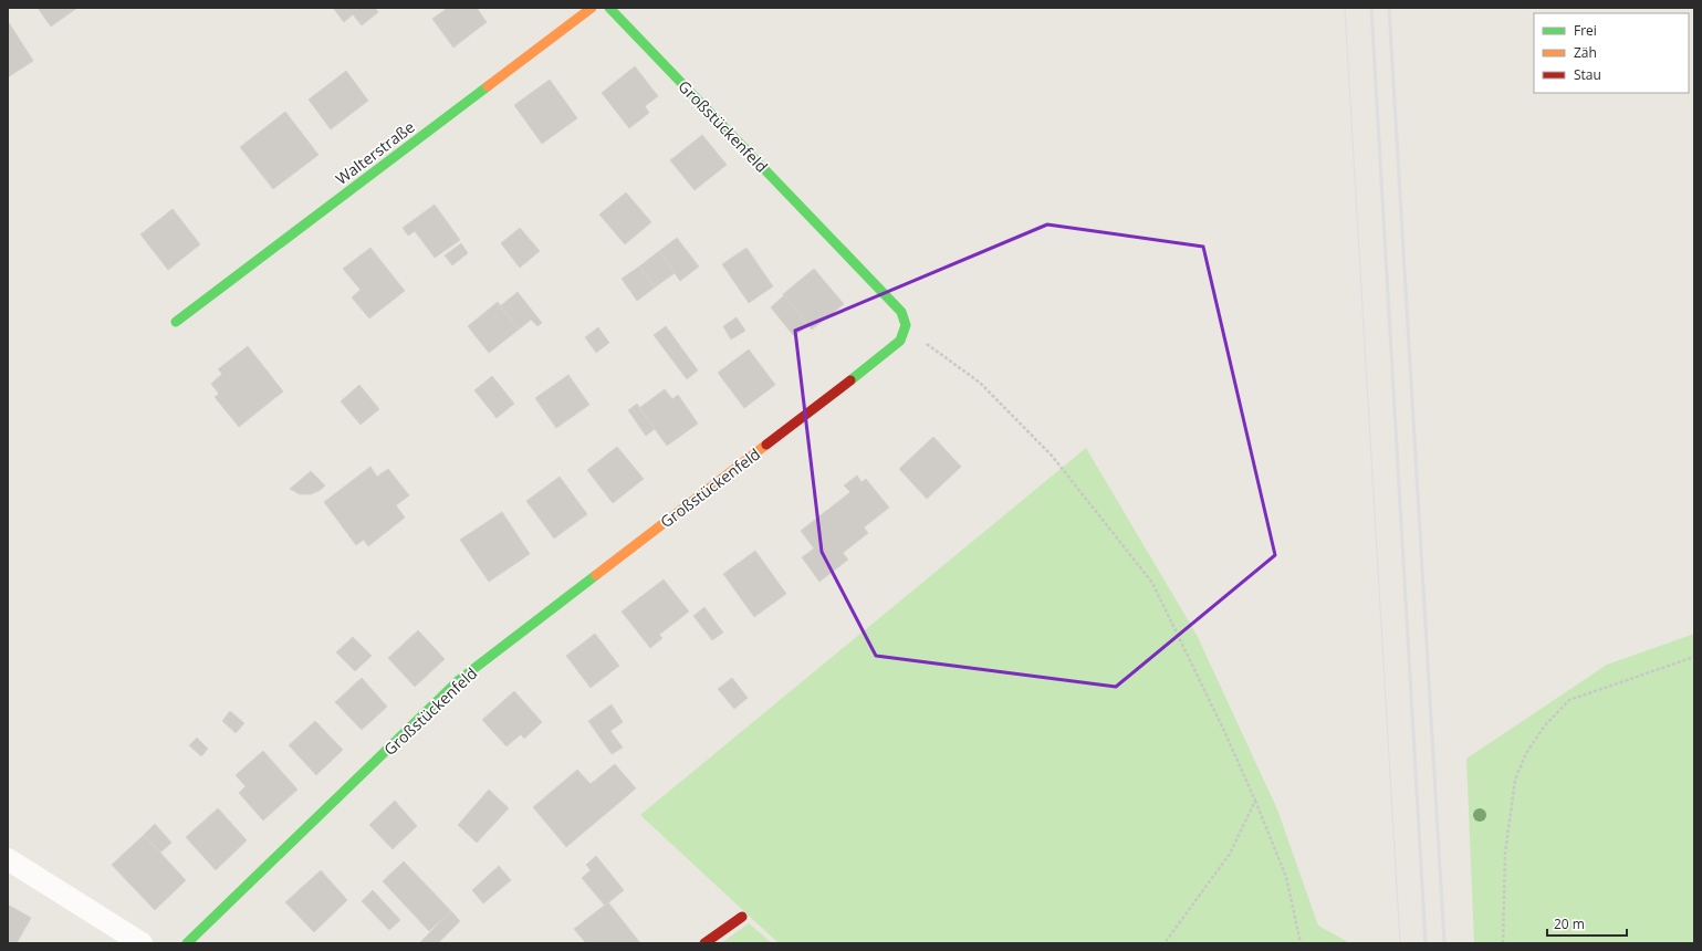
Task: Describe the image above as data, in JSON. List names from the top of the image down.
{
  "streets": {
    "street": ["Großstückenfeld", "Walterstraße"]
  },
  "legend": ["Frei", "Zäh", "Stau"],
  "scale_bar": "20 m"
}
